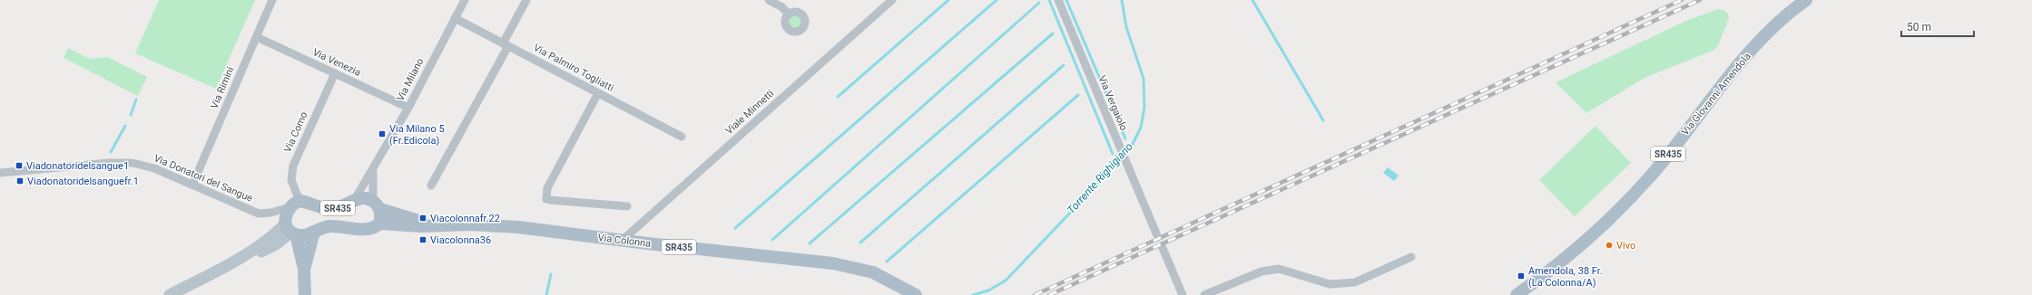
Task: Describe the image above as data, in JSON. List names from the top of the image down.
{
  "streets": {
    "main road": ["Via Giovanni Amendola", "SR435", "Via Colonna"],
    "street": [
      "Via Venezia",
      "Via Palmiro Togliatti",
      "Via Milano",
      "Via Rimini",
      "Via Vergaiolo",
      "Viale Minnetti",
      "Via Como",
      "Via Donatori del Sangue"
    ]
  },
  "crossings": [
    ["Via Venezia", "Via Milano"],
    ["Via Venezia", "Via Rimini"],
    ["Via Venezia", "Via Como"],
    ["Via Palmiro Togliatti", "Via Milano"],
    ["Via Milano", "SR435"],
    ["Via Rimini", "Via Donatori del Sangue"],
    ["Viale Minnetti", "Via Colonna"],
    ["Via Como", "SR435"],
    ["Via Como", "Via Donatori del Sangue"],
    ["SR435", "Via Donatori del Sangue"],
    ["SR435", "Via Colonna"]
  ],
  "water": ["Torrente Righigiano"],
  "places": {
    "transit": [
      "Via Milano 5 (Fr.Edicola)",
      "Viadonatoridelsangue1",
      "Viadonatoridelsanguefr.1",
      "Viacolonnafr.22",
      "Viacolonna36",
      "Amendola, 38 Fr. (La Colonna/A)"
    ],
    "other": ["Vivo"]
  },
  "scale_bar": "50 m"
}
